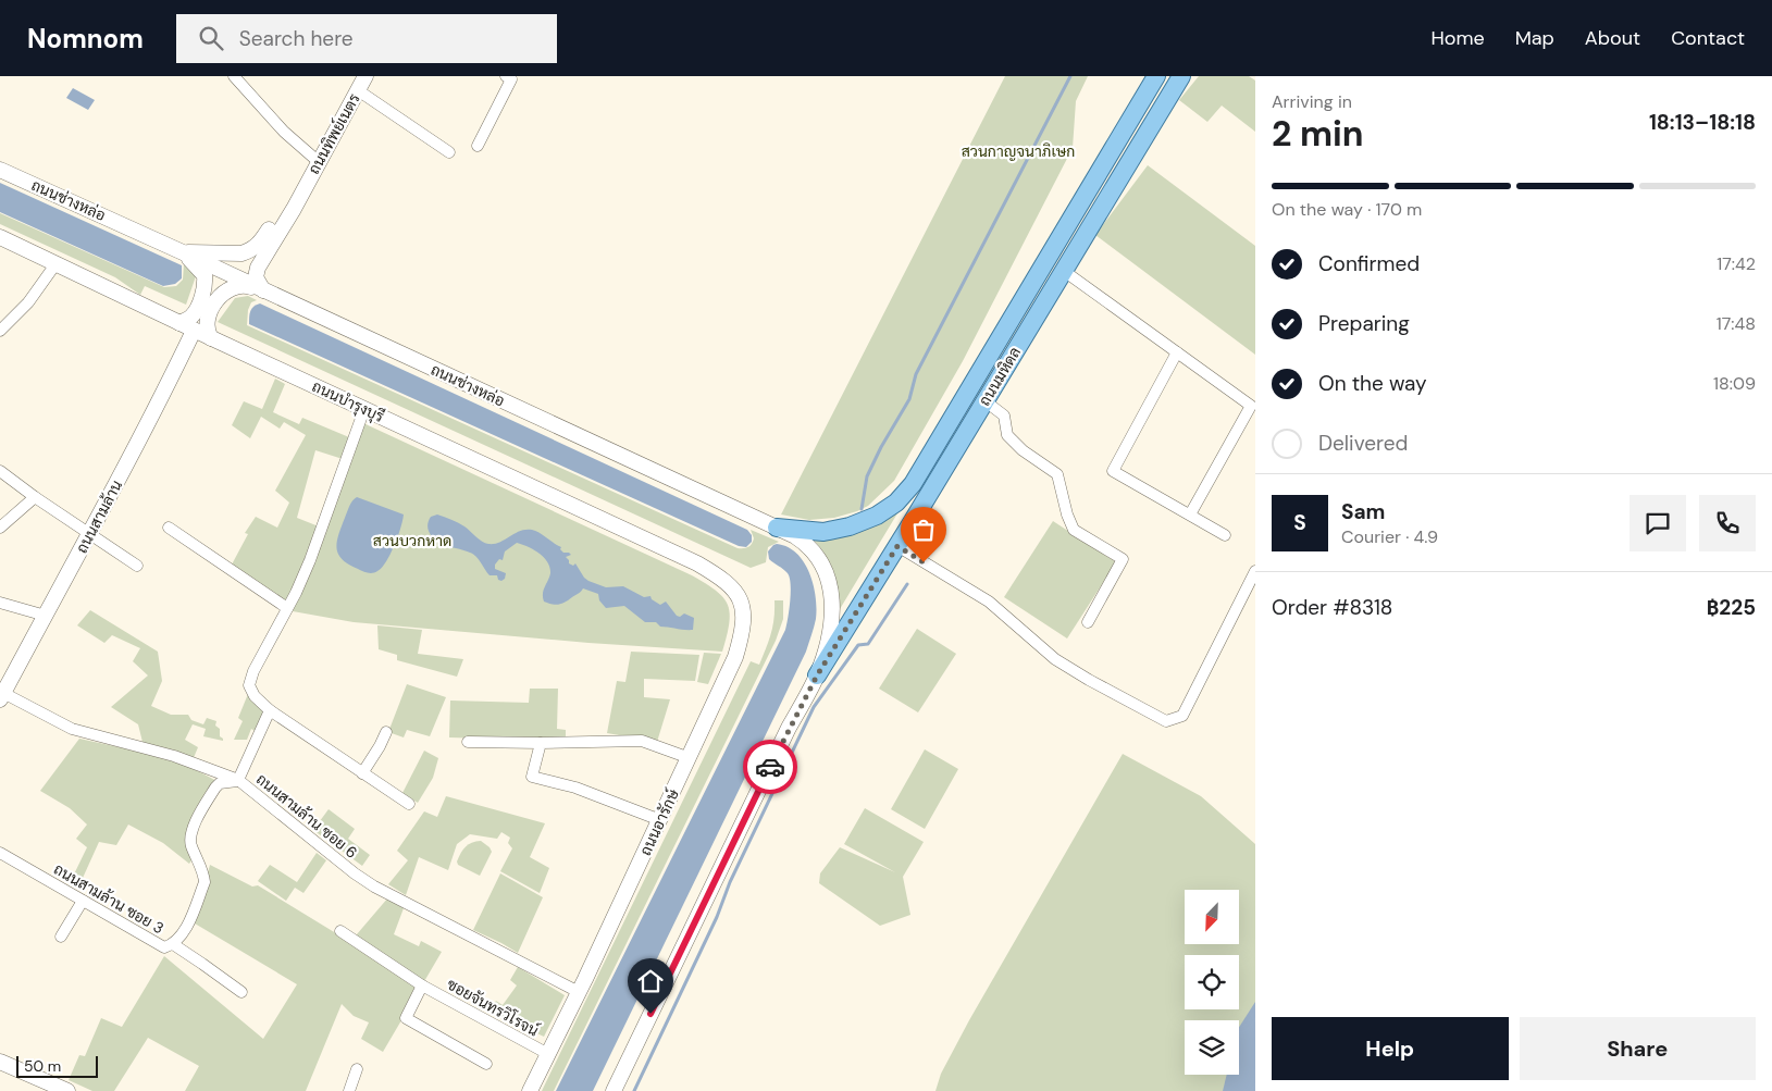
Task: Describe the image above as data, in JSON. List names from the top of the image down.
{
  "streets": {
    "main road": [
      "ถนนทิพย์เนตร",
      "ถนนช่างหล่อ",
      "ถนนมหิดล",
      "ถนนบำรุงบุรี",
      "ถนนสามล้าน",
      "ถนนอารักษ์"
    ],
    "street": ["ถนนสามล้าน ซอย 6", "ถนนสามล้าน ซอย 3", "ซอยจันทรวิโรจน์"]
  },
  "crossings": [
    ["ถนนทิพย์เนตร", "ถนนช่างหล่อ"],
    ["ถนนช่างหล่อ", "ถนนมหิดล"],
    ["ถนนบำรุงบุรี", "ถนนสามล้าน"],
    ["ถนนบำรุงบุรี", "ถนนอารักษ์"],
    ["ถนนสามล้าน", "ถนนสามล้าน ซอย 6"],
    ["ถนนสามล้าน ซอย 6", "ถนนอารักษ์"],
    ["ถนนสามล้าน ซอย 6", "ถนนสามล้าน ซอย 3"],
    ["ถนนอารักษ์", "ซอยจันทรวิโรจน์"]
  ],
  "parks": ["สวนกาญจนาภิเษก", "สวนบวกหาด"],
  "scale_bar": "50 m",
  "north": "bottom left",
  "page": {
    "header": "Nomnom",
    "search": "Search here",
    "nav": [
      "Home",
      "Map",
      "About",
      "Contact"
    ],
    "heading": ["2 min", "Arriving in", "18:13–18:18"],
    "panel": [
      "Sam",
      "Courier · 4.9",
      "Order #8318",
      "฿225"
    ],
    "bar": "On the way · 170 m",
    "list": [
      ["Confirmed", "17:42"],
      ["Preparing", "17:48"],
      ["On the way", "18:09"],
      "Delivered"
    ],
    "round": "S",
    "buttons": ["Help", "Share"],
    "scale": "50 m"
  }
}
